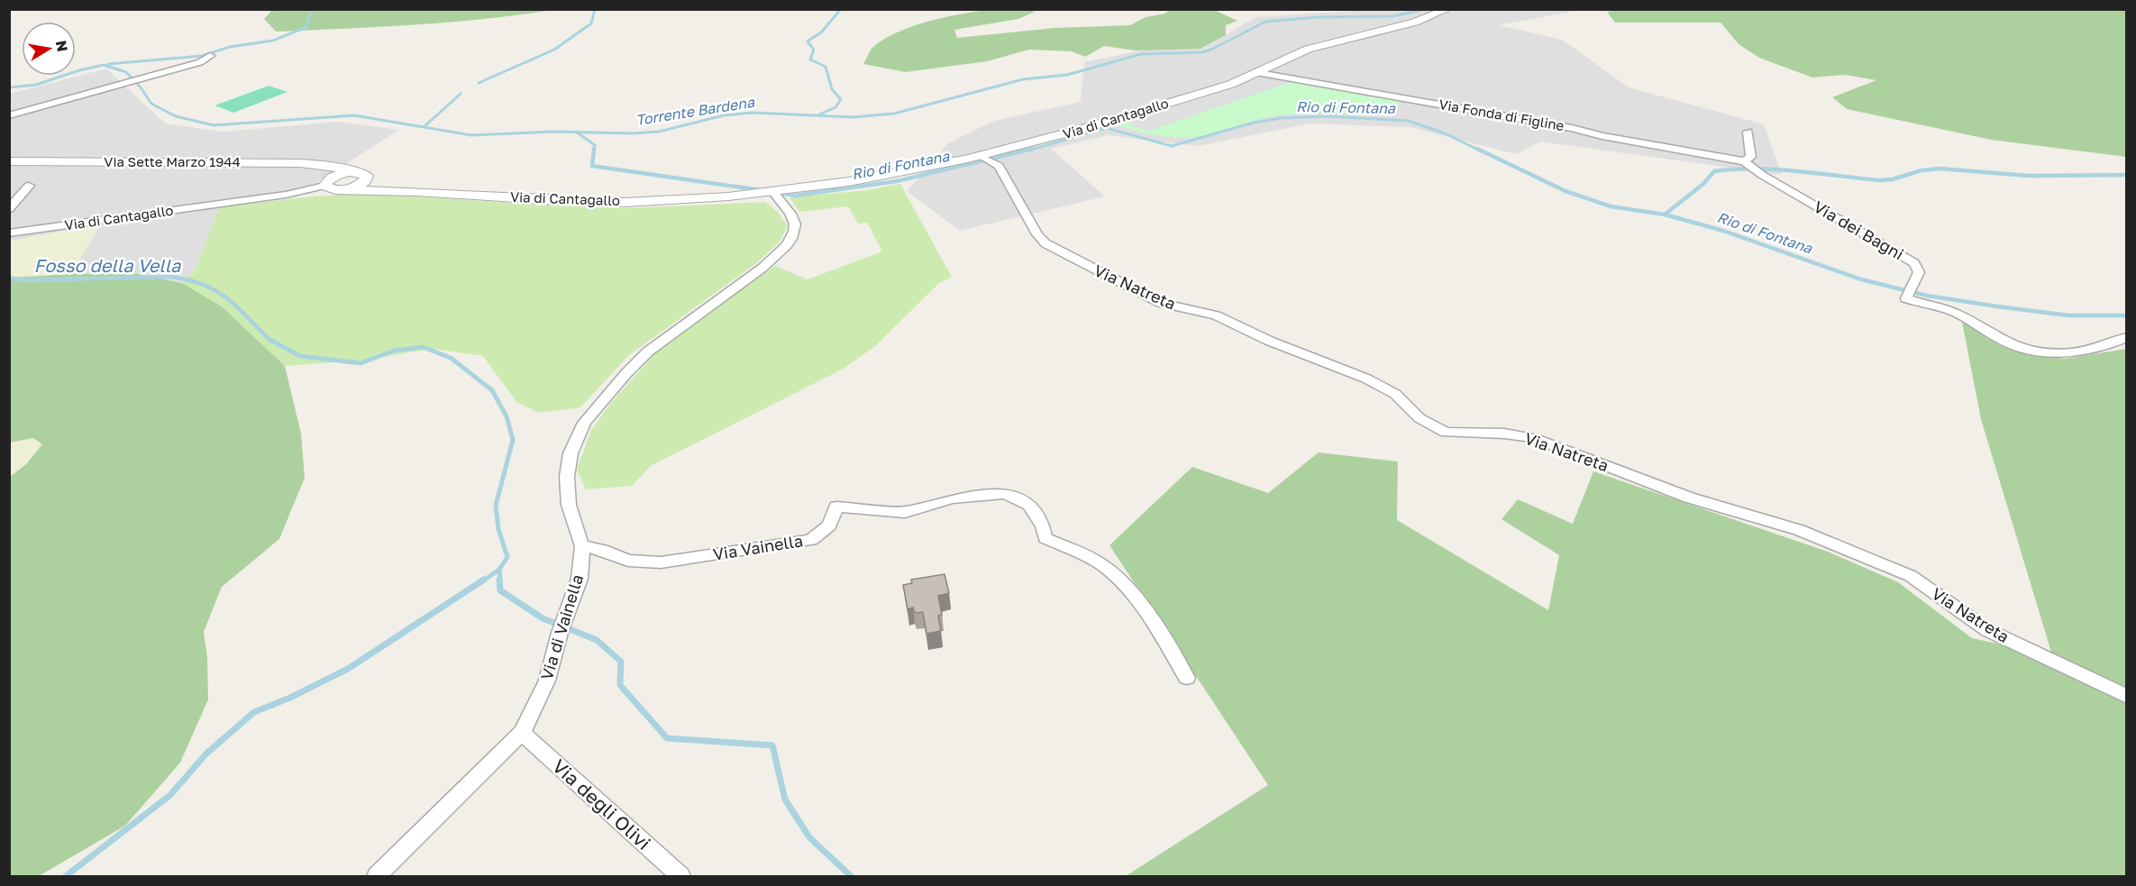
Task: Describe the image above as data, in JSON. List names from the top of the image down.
{
  "streets": {
    "street": [
      "Via Fonda di Figline",
      "Via di Cantagallo",
      "Via Sette Marzo 1944",
      "Via dei Bagni",
      "Via Natreta",
      "Via Vainella",
      "Via di Vainella",
      "Via degli Olivi"
    ]
  },
  "crossings": [
    ["Via Fonda di Figline", "Via di Cantagallo"],
    ["Via Fonda di Figline", "Via dei Bagni"],
    ["Via di Cantagallo", "Via Sette Marzo 1944"],
    ["Via di Cantagallo", "Via Natreta"],
    ["Via di Cantagallo", "Via di Vainella"],
    ["Via Vainella", "Via di Vainella"],
    ["Via di Vainella", "Via degli Olivi"]
  ],
  "water": ["Rio di Fontana", "Torrente Bardena", "Fosso della Vella"],
  "north": "right"
}
